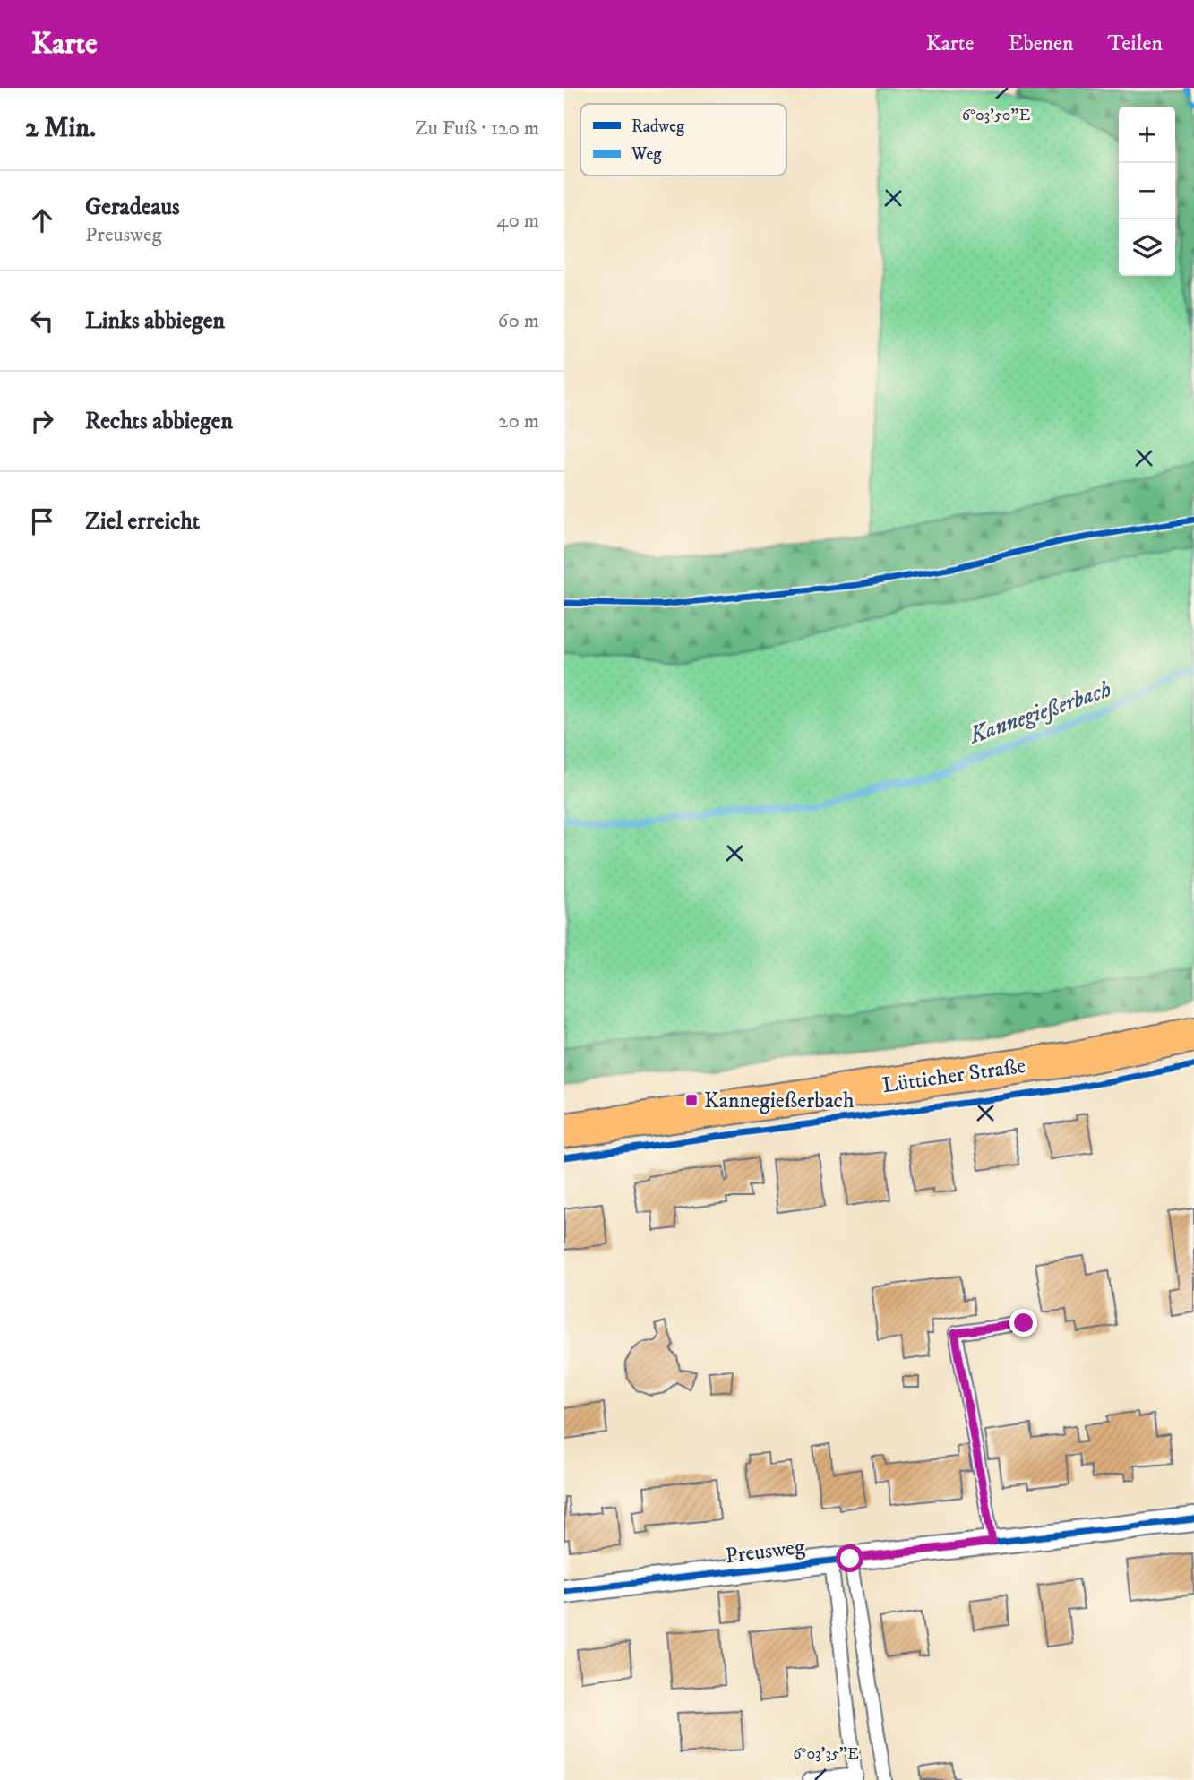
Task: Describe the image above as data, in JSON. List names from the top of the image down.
{
  "streets": {
    "main road": ["Lütticher Straße"],
    "street": ["Preusweg"]
  },
  "water": ["Kannegießerbach"],
  "places": {
    "transit": ["Kannegießerbach"]
  },
  "legend": ["Radweg", "Weg"],
  "page": {
    "header": "Karte",
    "nav": ["Karte", "Ebenen", "Teilen"],
    "heading": ["2 Min.", "Zu Fuß · 120 m"],
    "map_buttons": ["+", "−"],
    "list": [
      ["Geradeaus", "Preusweg", "40 m"],
      ["Links abbiegen", "60 m"],
      ["Rechts abbiegen", "20 m"],
      "Ziel erreicht"
    ]
  },
  "coordinates": ["6°03'50\"E", "6°03'35\"E"]
}
